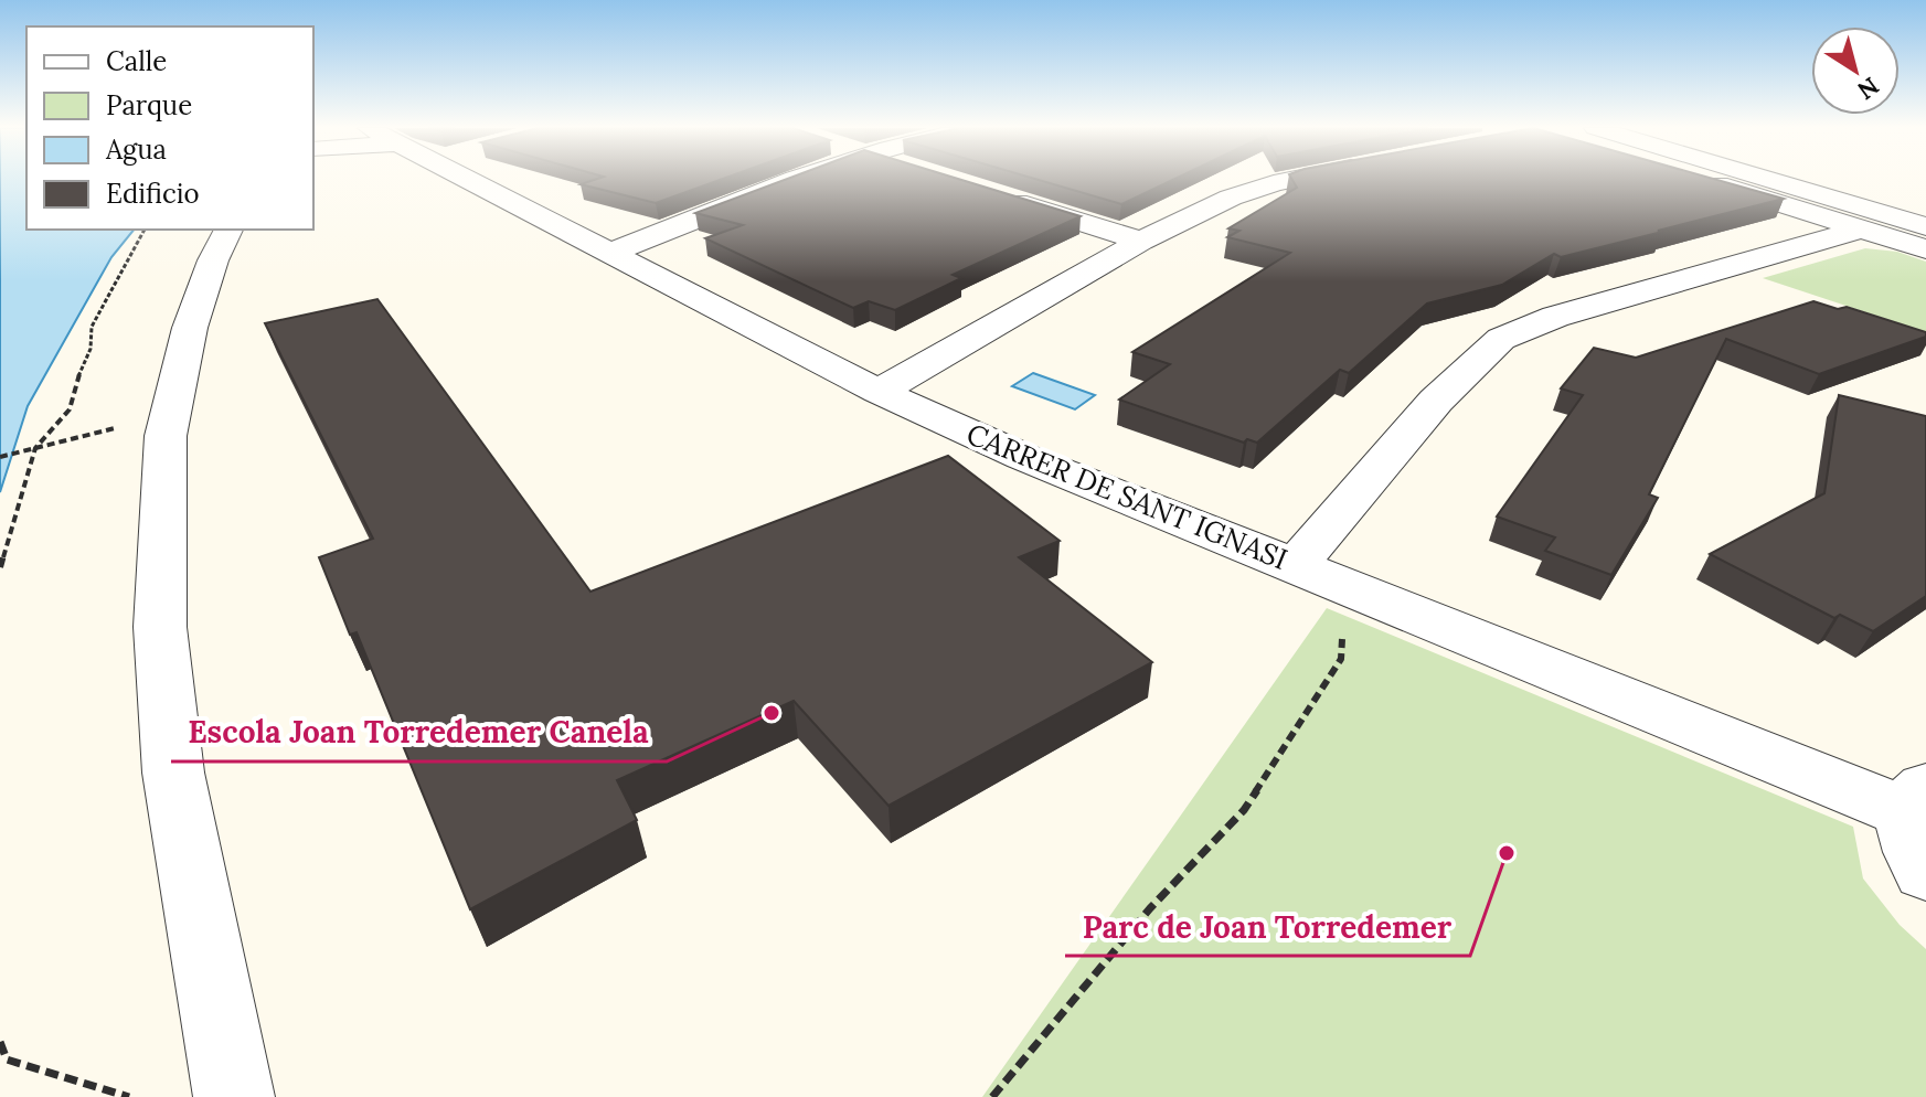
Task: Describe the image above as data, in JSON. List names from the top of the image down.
{
  "streets": {
    "street": ["CARRER DE SANT IGNASI"]
  },
  "places": ["Escola Joan Torredemer Canela", "Parc de Joan Torredemer"],
  "legend": [
    "Calle",
    "Parque",
    "Agua",
    "Edificio"
  ],
  "north": "bottom right"
}
